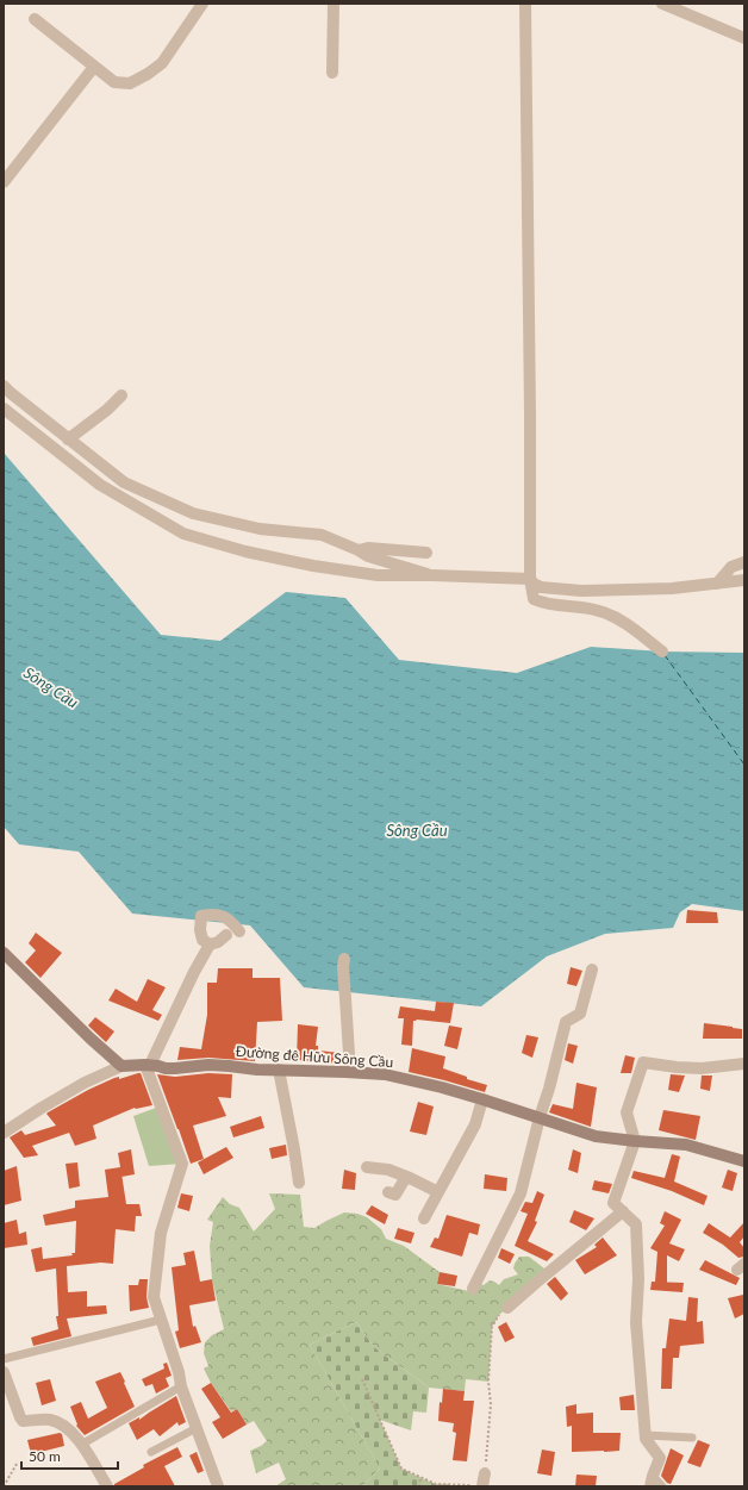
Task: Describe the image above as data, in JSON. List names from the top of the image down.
{
  "streets": {
    "main road": ["Đường đê Hữu Sông Cầu"]
  },
  "water": ["Sông Cầu"],
  "scale_bar": "50 m"
}
